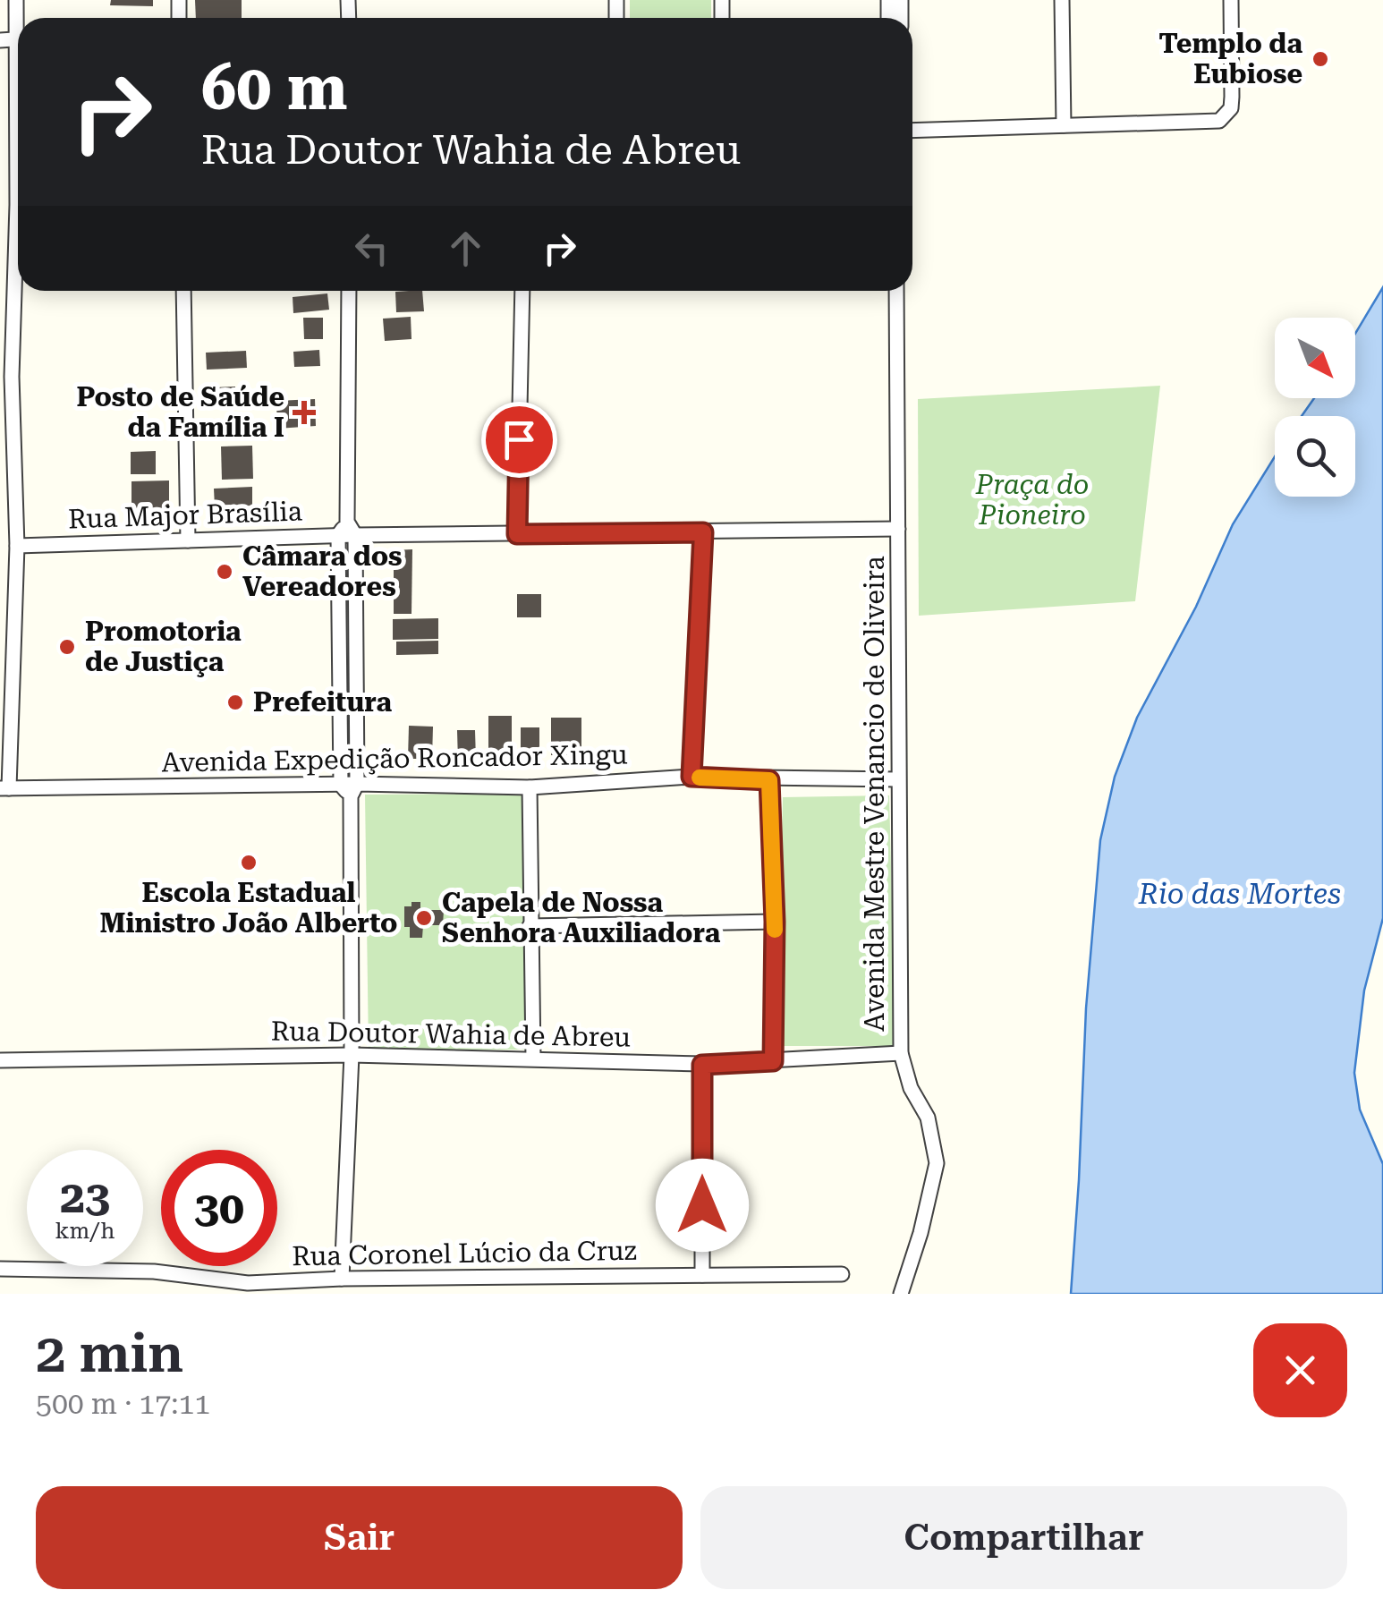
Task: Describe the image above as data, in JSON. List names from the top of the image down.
{
  "streets": {
    "street": [
      "Rua Major Brasília",
      "Avenida Expedição Roncador Xingu",
      "Avenida Mestre Venancio de Oliveira",
      "Rua Doutor Wahia de Abreu",
      "Rua Coronel Lúcio da Cruz"
    ]
  },
  "crossings": [
    ["Avenida Expedição Roncador Xingu", "Avenida Mestre Venancio de Oliveira"],
    ["Avenida Mestre Venancio de Oliveira", "Rua Doutor Wahia de Abreu"]
  ],
  "water": ["Rio das Mortes"],
  "parks": ["Praça do Pioneiro"],
  "places": {
    "other": [
      "Templo da Eubiose",
      "Câmara dos Vereadores",
      "Promotoria de Justiça",
      "Prefeitura",
      "Escola Estadual Ministro João Alberto",
      "Capela de Nossa Senhora Auxiliadora"
    ],
    "health": ["Posto de Saúde da Família I"]
  },
  "north": "bottom right",
  "page": {
    "turn": ["60 m", "Rua Doutor Wahia de Abreu"],
    "speed": "23 km/h",
    "limit": "30",
    "heading": ["2 min", "500 m · 17:11"],
    "buttons": ["Sair", "Compartilhar"]
  }
}
